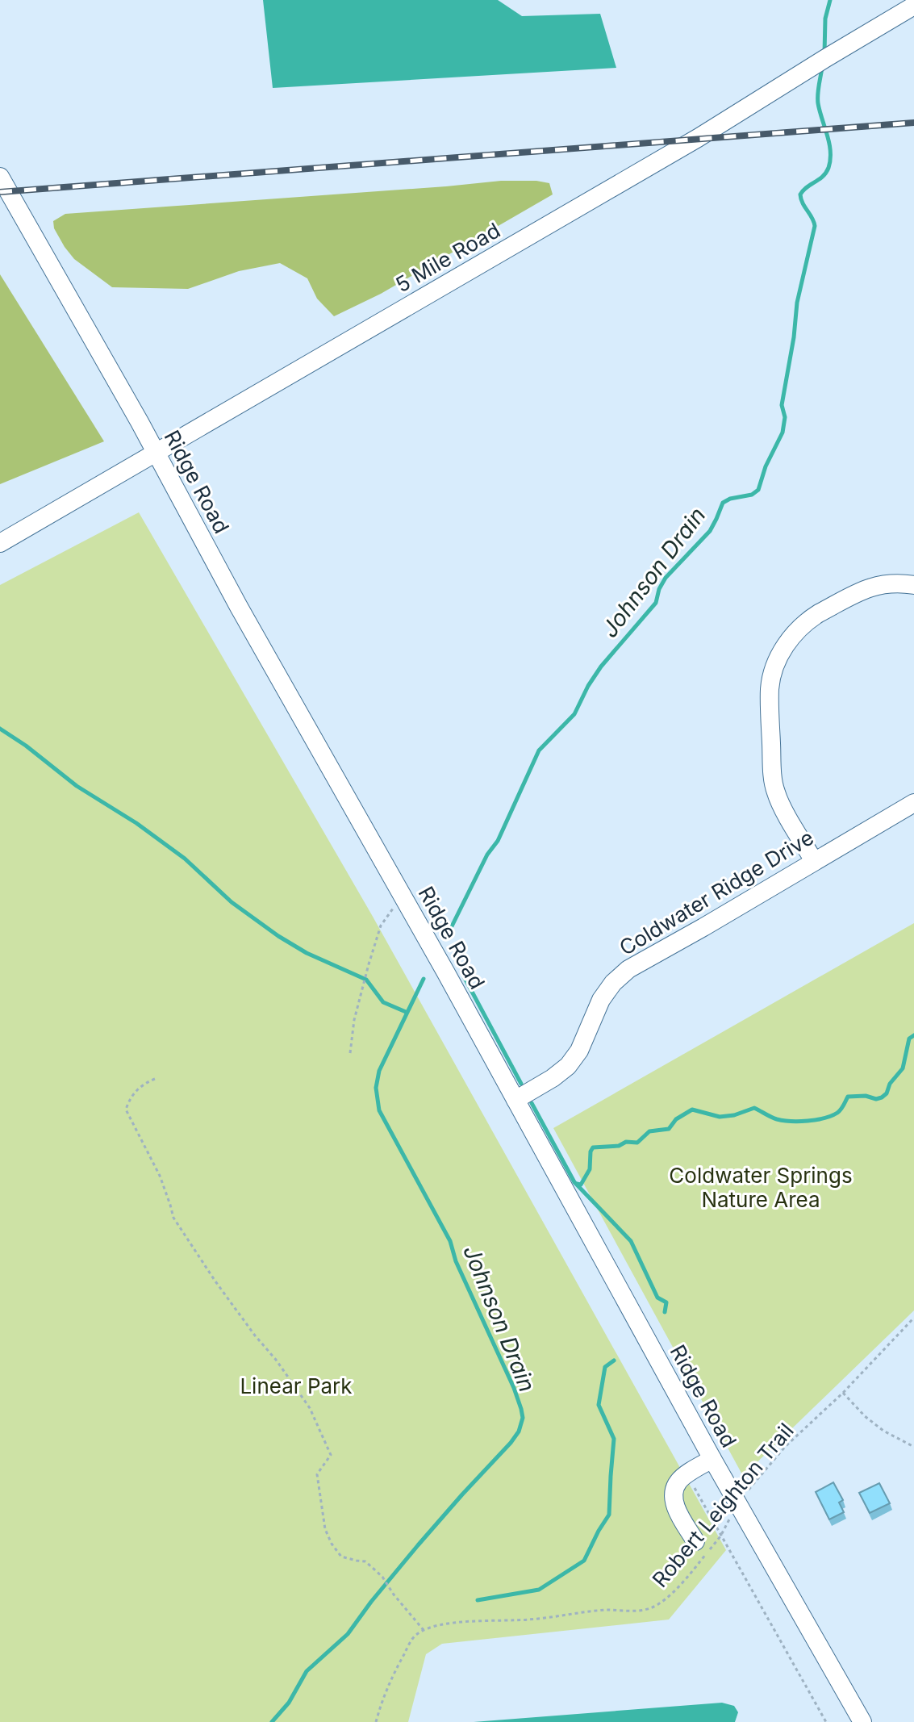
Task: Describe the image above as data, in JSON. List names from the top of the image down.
{
  "streets": {
    "street": ["5 Mile Road", "Ridge Road", "Coldwater Ridge Drive"],
    "path": ["Robert Leighton Trail"]
  },
  "crossings": [
    ["5 Mile Road", "Ridge Road"],
    ["Ridge Road", "Coldwater Ridge Drive"],
    ["Ridge Road", "Robert Leighton Trail"]
  ],
  "water": ["Johnson Drain"],
  "parks": ["Coldwater Springs Nature Area", "Linear Park"]
}
